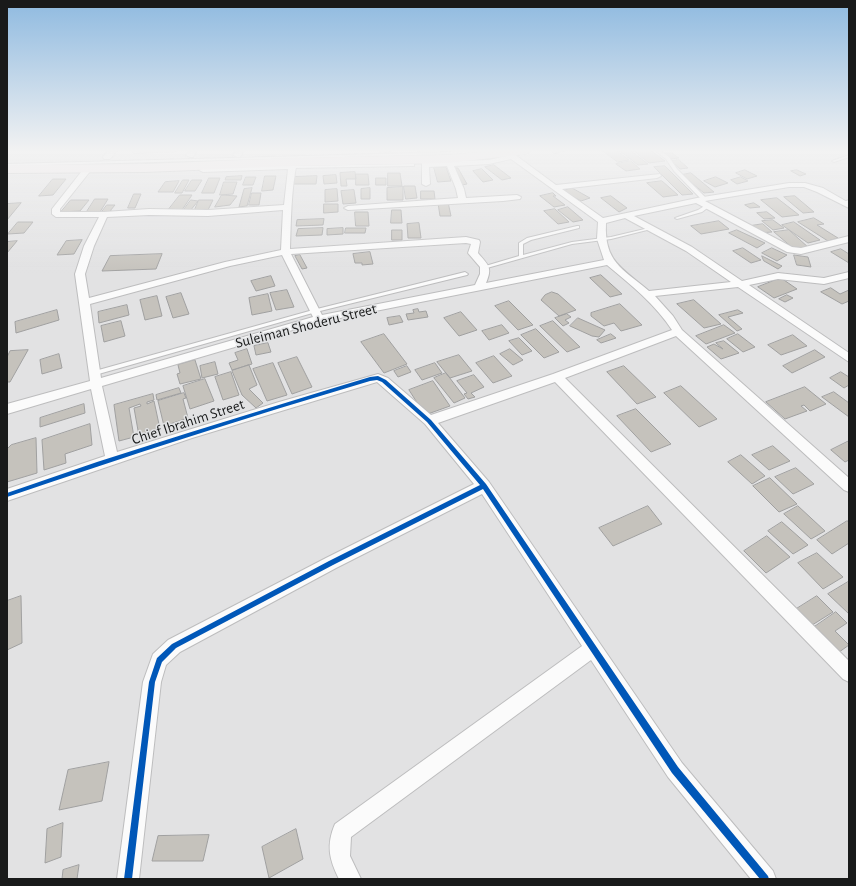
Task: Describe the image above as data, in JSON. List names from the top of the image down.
{
  "streets": {
    "street": ["Suleiman Shoderu Street", "Chief Ibrahim Street"]
  }
}
